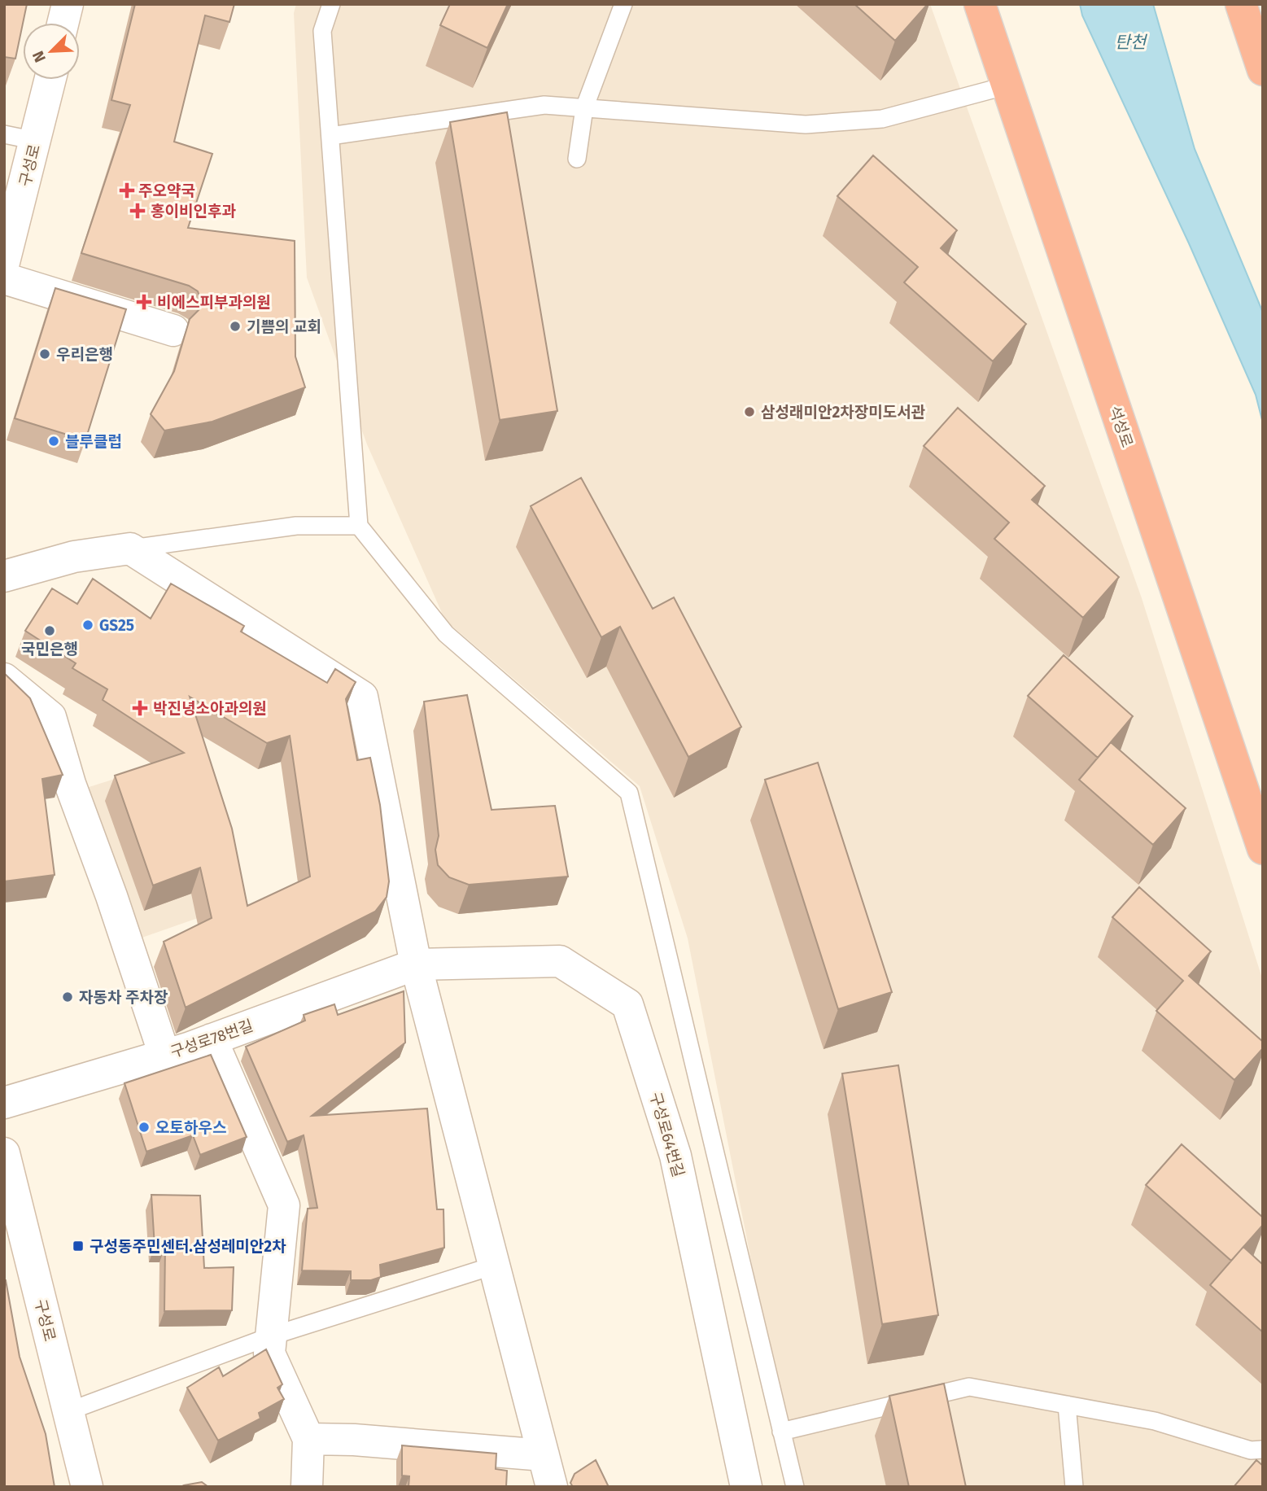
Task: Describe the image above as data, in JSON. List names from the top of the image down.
{
  "streets": {
    "highway": ["석성로"],
    "street": ["구성로", "구성로78번길", "구성로64번길"]
  },
  "crossings": [
    ["구성로78번길", "구성로64번길"]
  ],
  "water": ["탄천"],
  "places": {
    "health": [
      "주오약국",
      "홍이비인후과",
      "비에스피부과의원",
      "박진녕소아과의원"
    ],
    "other": [
      "기쁨의 교회",
      "우리은행",
      "삼성래미안2차장미도서관",
      "블루클럽",
      "GS25",
      "국민은행",
      "자동차 주차장",
      "오토하우스"
    ],
    "transit": ["구성동주민센터.삼성레미안2차"]
  },
  "north": "bottom left"
}
